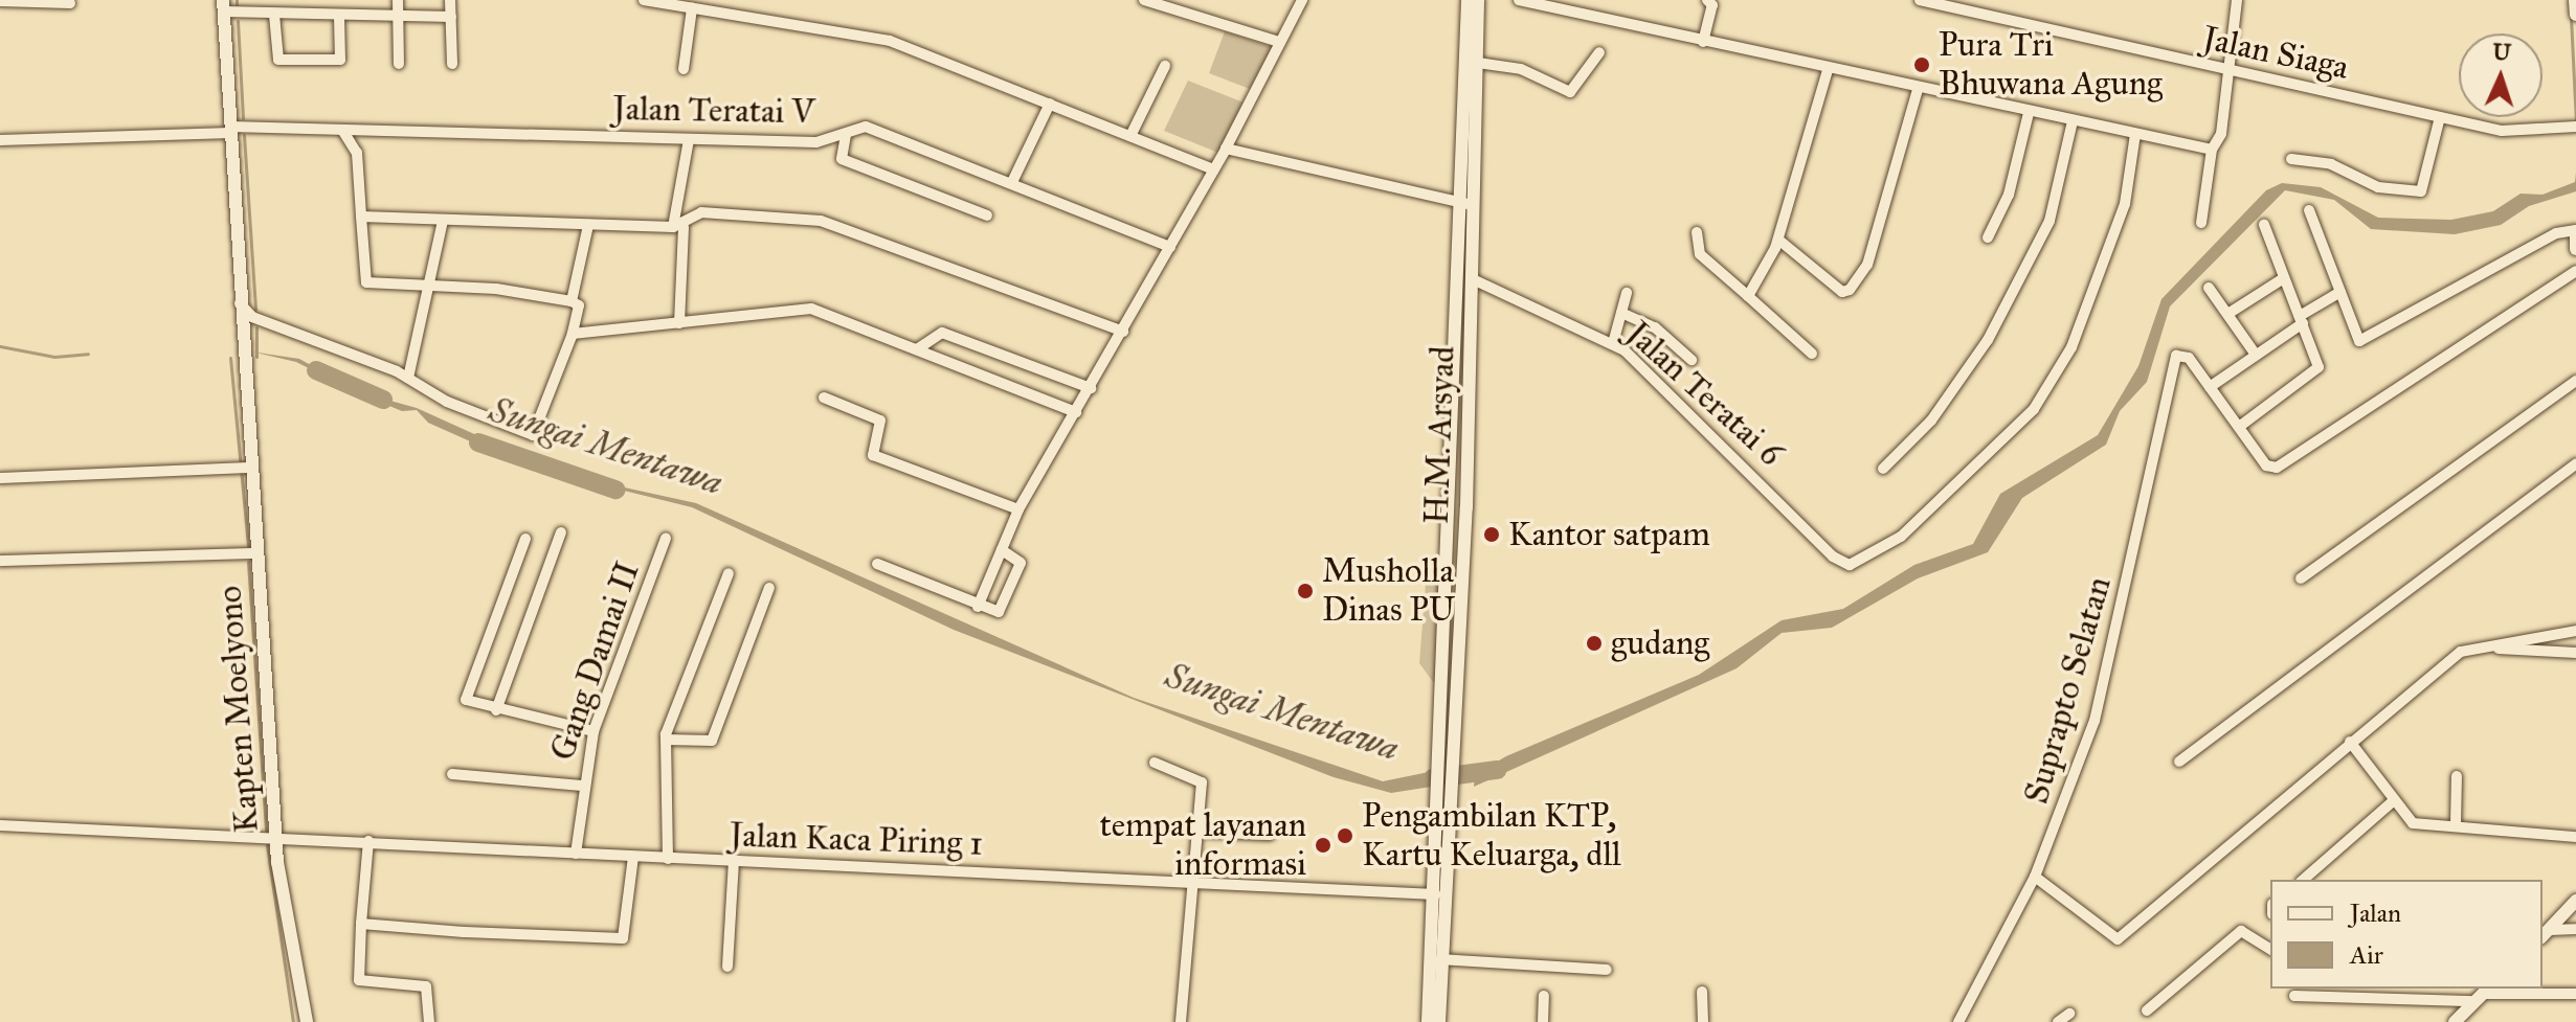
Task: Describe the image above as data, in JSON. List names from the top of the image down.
{
  "streets": {
    "street": [
      "Jalan Siaga",
      "Jalan Teratai V",
      "Jalan Teratai 6",
      "H.M. Arsyad",
      "Gang Damai II",
      "Suprapto Selatan",
      "Kapten Moelyono",
      "Jalan Kaca Piring 1"
    ]
  },
  "crossings": [
    ["Jalan Teratai 6", "H.M. Arsyad"],
    ["H.M. Arsyad", "Jalan Kaca Piring 1"],
    ["Gang Damai II", "Jalan Kaca Piring 1"],
    ["Kapten Moelyono", "Jalan Kaca Piring 1"]
  ],
  "water": ["Sungai Mentawa"],
  "places": [
    "Pura Tri Bhuwana Agung",
    "Kantor satpam",
    "Musholla Dinas PU",
    "gudang",
    "Pengambilan KTP, Kartu Keluarga, dll",
    "tempat layanan informasi"
  ],
  "legend": ["Jalan", "Air"],
  "north": "top"
}
